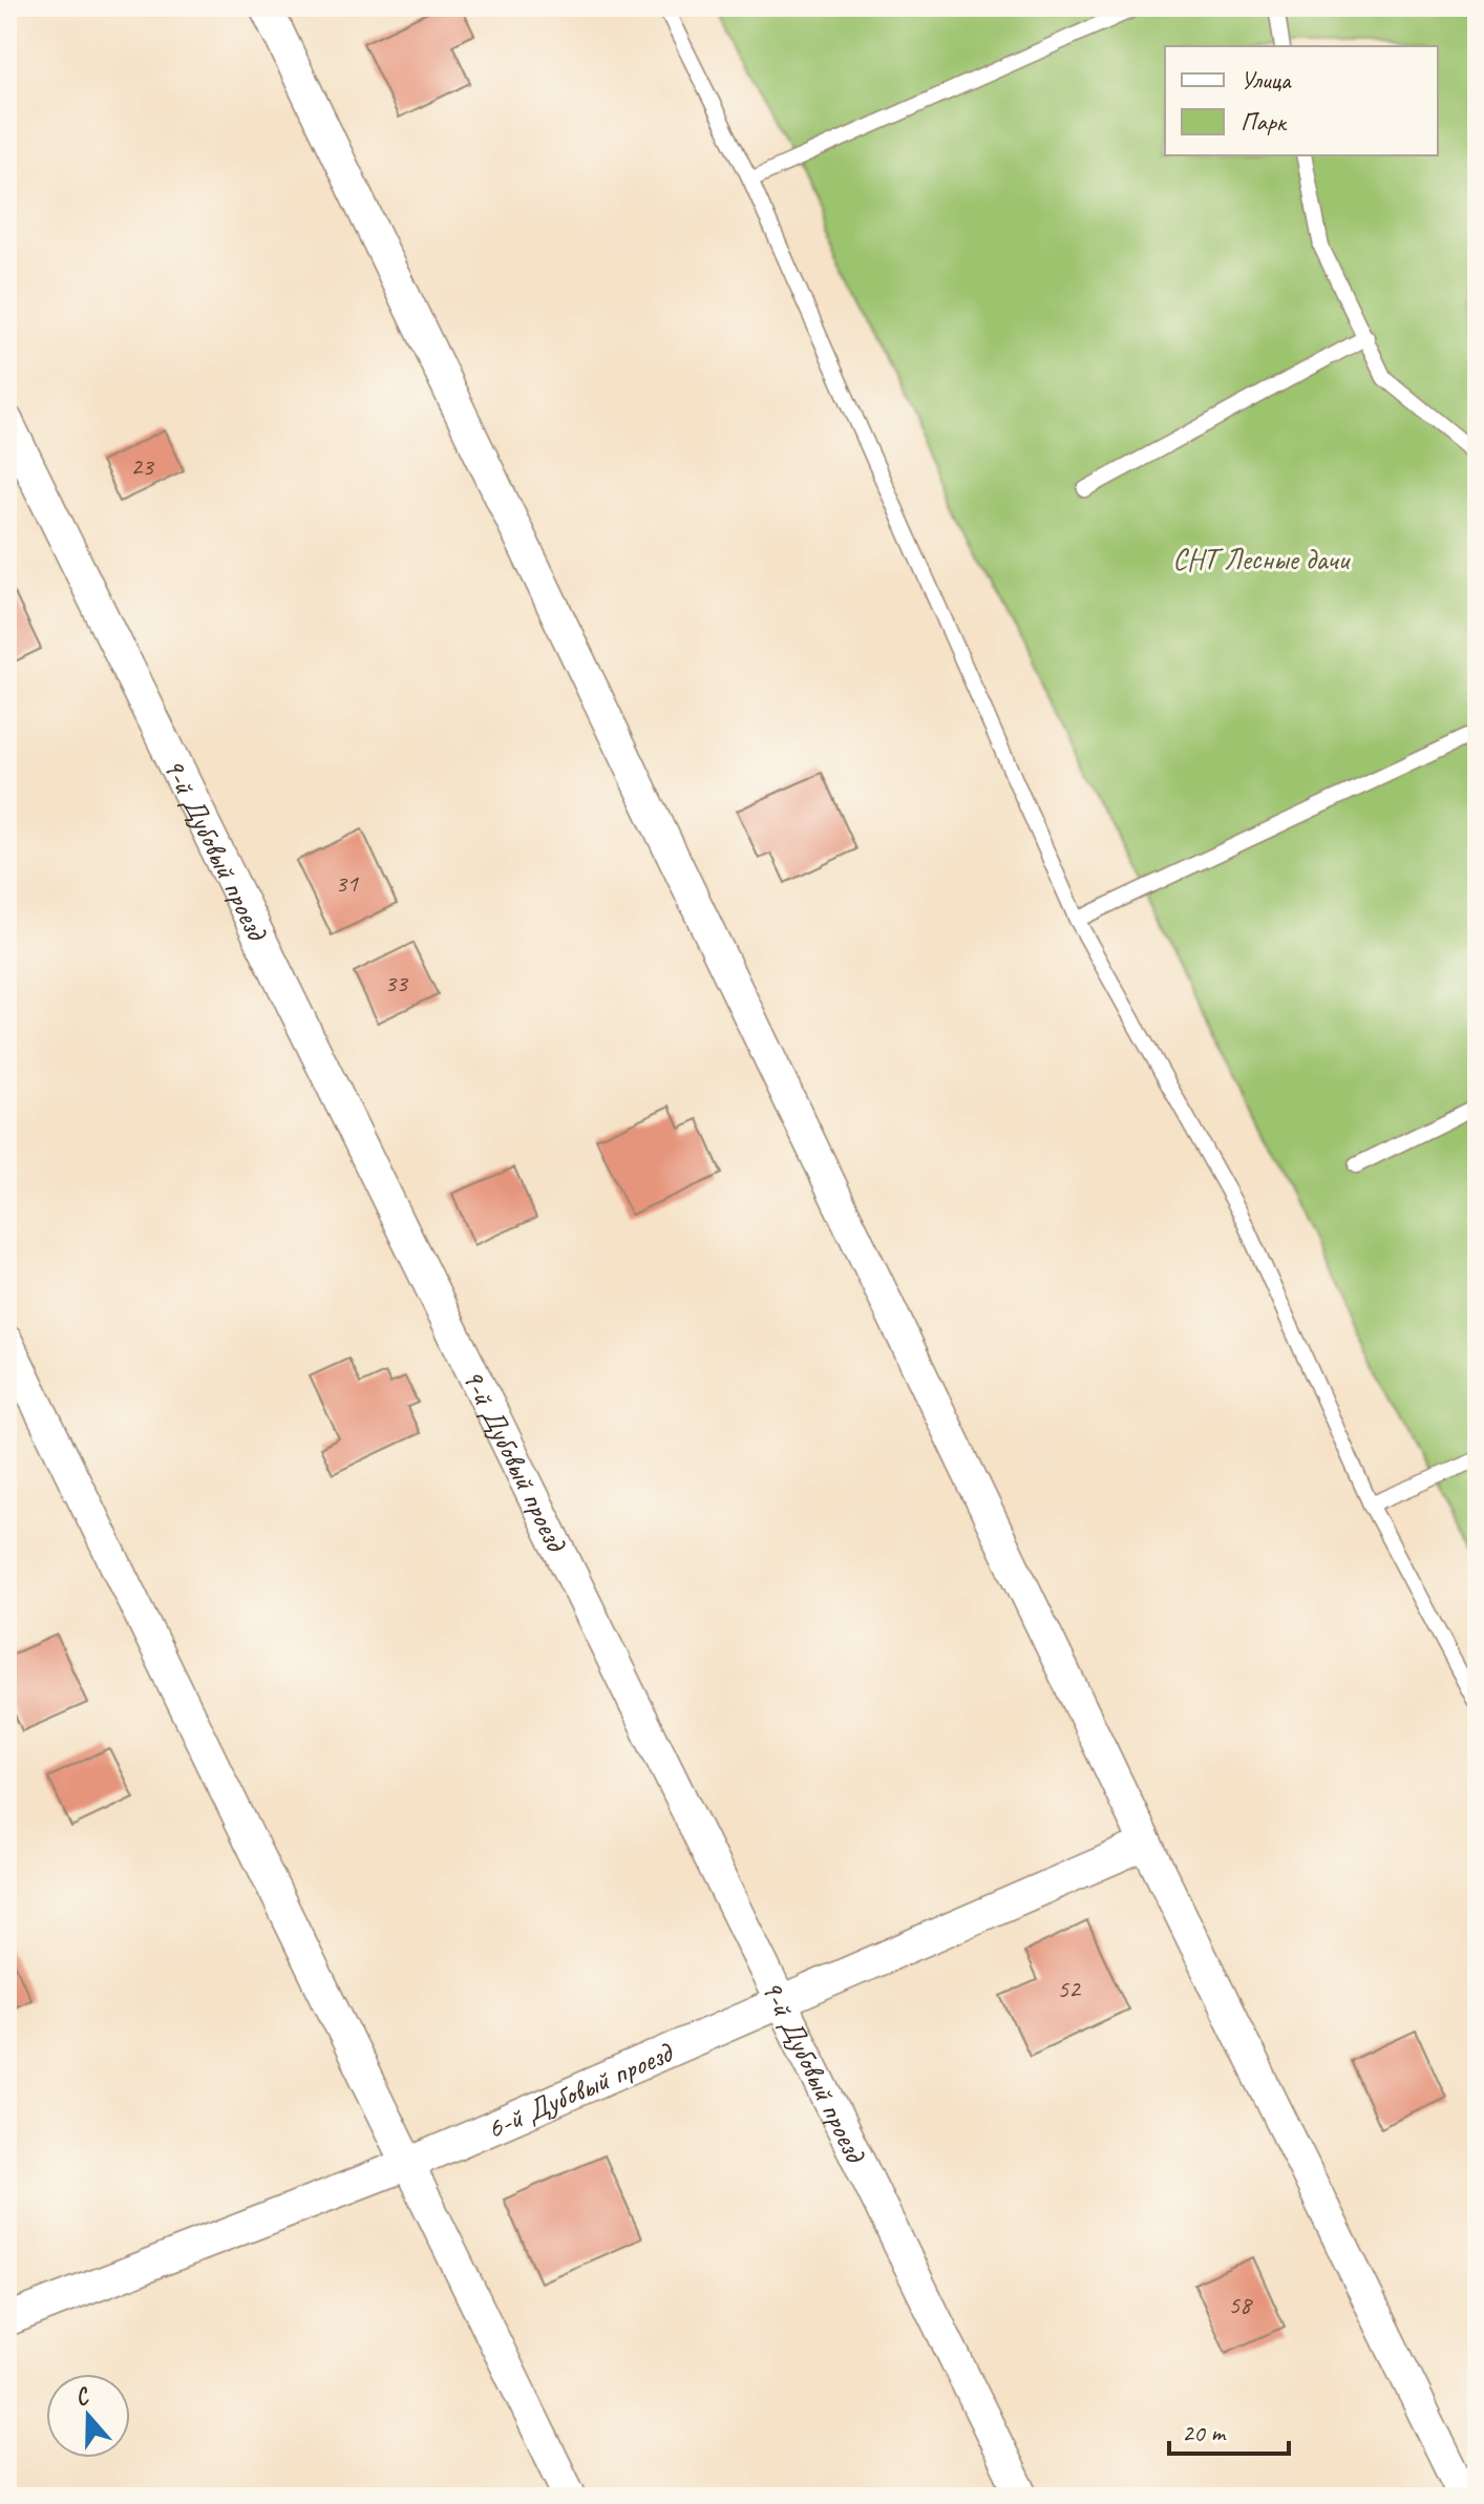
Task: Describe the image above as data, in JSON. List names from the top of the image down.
{
  "streets": {
    "street": ["9-й Дубовый проезд", "6-й Дубовый проезд"]
  },
  "crossings": [
    ["9-й Дубовый проезд", "6-й Дубовый проезд"]
  ],
  "parks": ["СНТ Лесные дачи"],
  "house_numbers": [
    "23",
    "31",
    "33",
    "52",
    "58"
  ],
  "legend": ["Улица", "Парк"],
  "scale_bar": "20 m",
  "north": "top"
}
